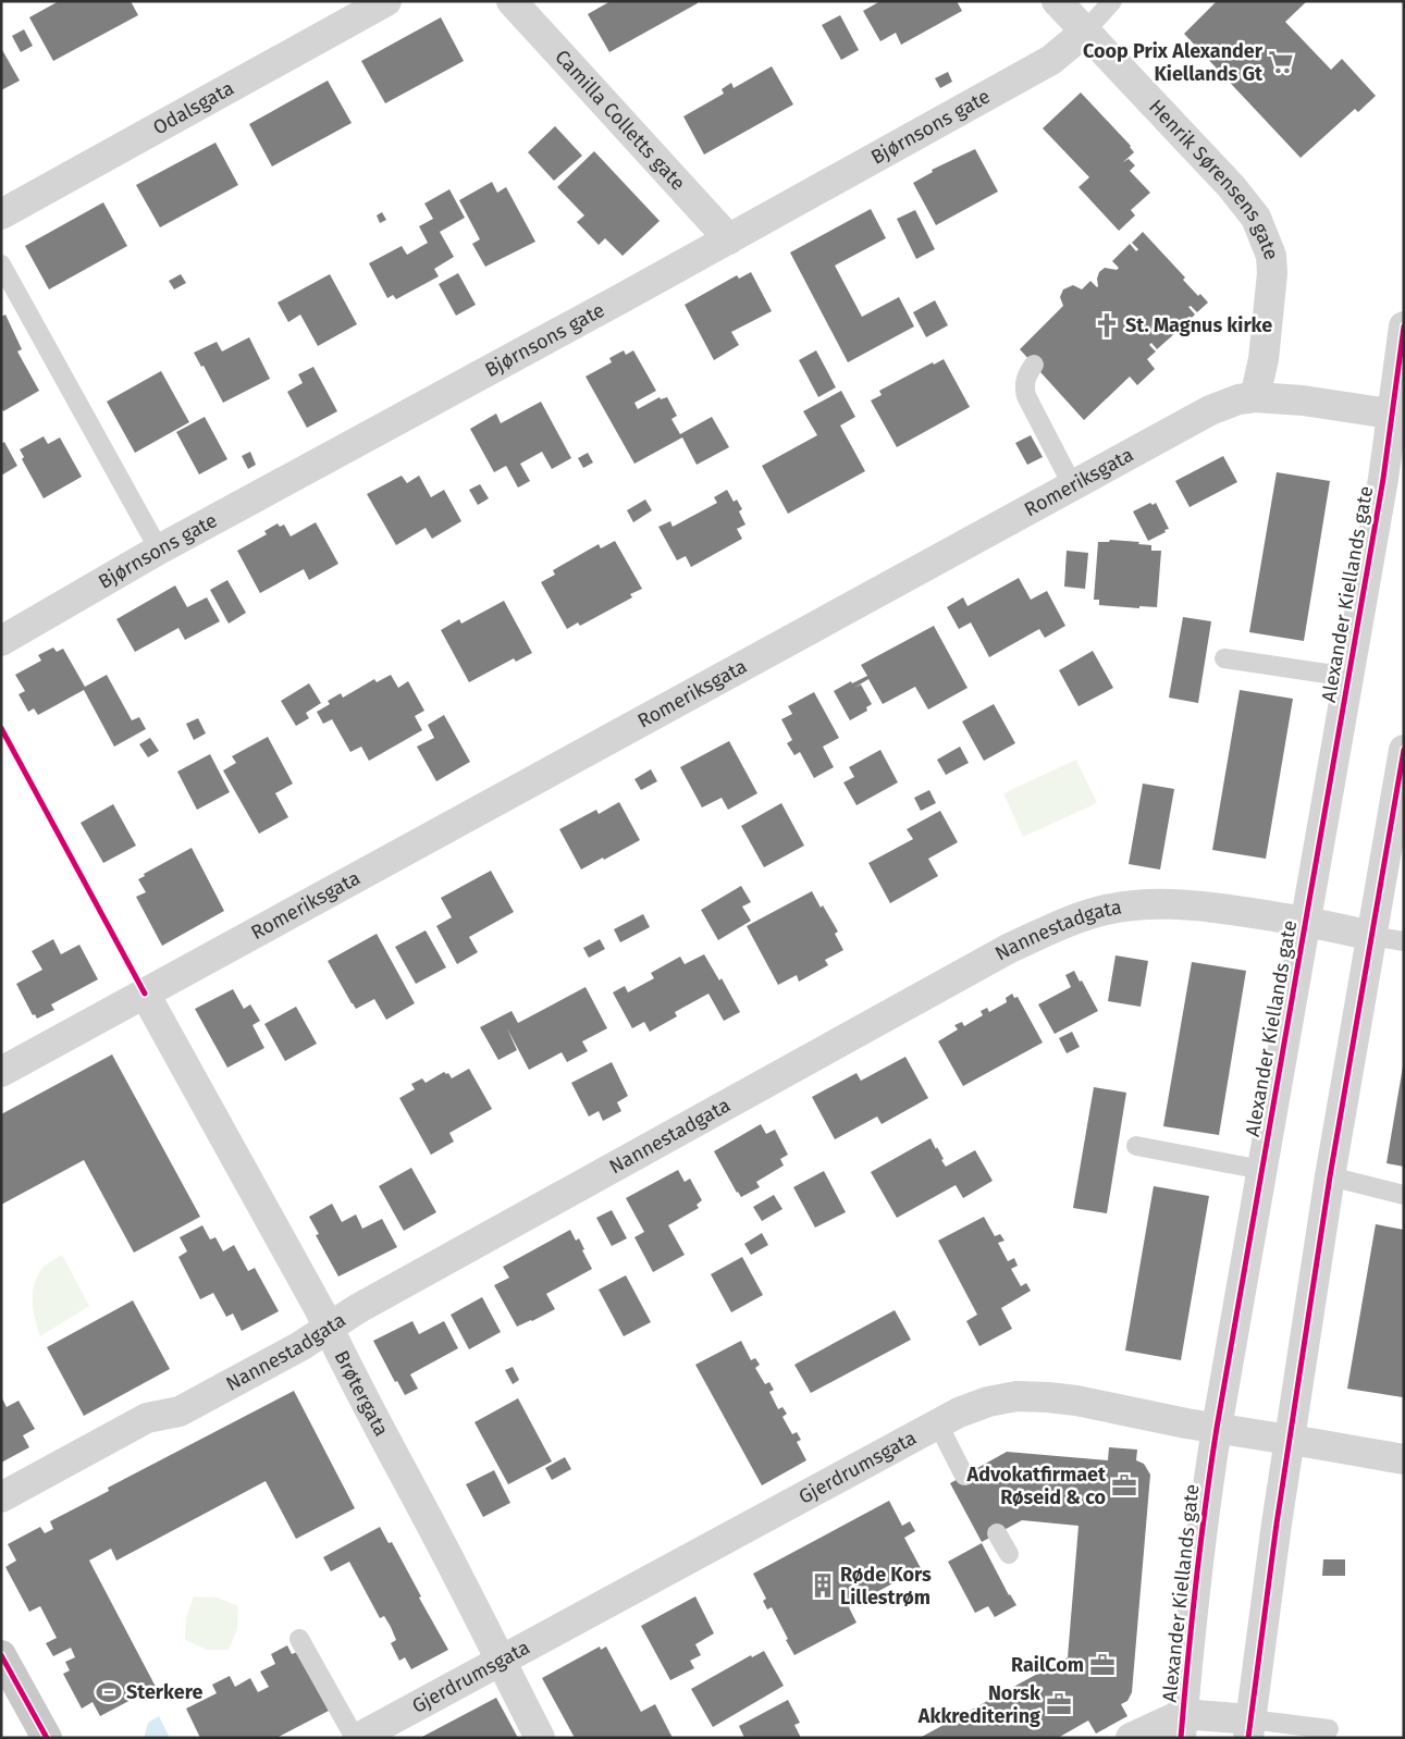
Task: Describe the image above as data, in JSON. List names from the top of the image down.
{
  "streets": {
    "street": [
      "Odalsgata",
      "Camilla Colletts gate",
      "Bjørnsons gate",
      "Henrik Sørensens gate",
      "Romeriksgata",
      "Alexander Kiellands gate",
      "Nannestadgata",
      "Brøtergata",
      "Gjerdrumsgata"
    ]
  },
  "crossings": [
    ["Camilla Colletts gate", "Bjørnsons gate"],
    ["Bjørnsons gate", "Henrik Sørensens gate"],
    ["Henrik Sørensens gate", "Romeriksgata"],
    ["Romeriksgata", "Alexander Kiellands gate"],
    ["Romeriksgata", "Brøtergata"],
    ["Alexander Kiellands gate", "Nannestadgata"],
    ["Alexander Kiellands gate", "Gjerdrumsgata"],
    ["Nannestadgata", "Brøtergata"],
    ["Brøtergata", "Gjerdrumsgata"]
  ],
  "places": {
    "supermarket": ["Coop Prix Alexander Kiellands Gt"],
    "church": ["St. Magnus kirke"],
    "office": ["Advokatfirmaet Røseid & co", "RailCom", "Norsk Akkreditering"],
    "building": ["Røde Kors Lillestrøm"],
    "sports": ["Sterkere"]
  }
}
